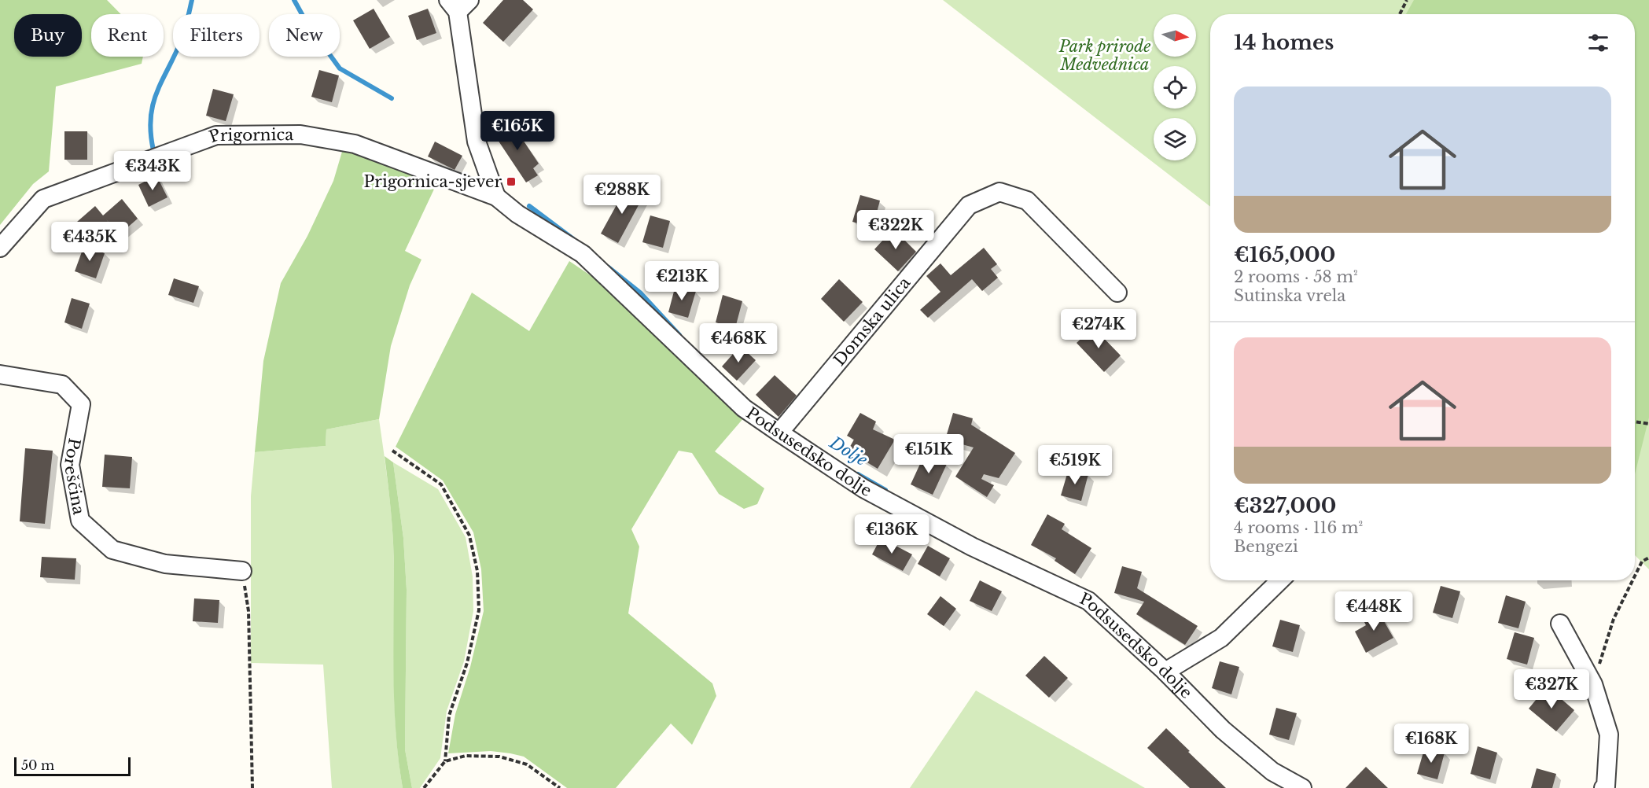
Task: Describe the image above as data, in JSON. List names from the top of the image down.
{
  "streets": {
    "street": [
      "Prigornica",
      "Domska ulica",
      "Podsusedsko dolje",
      "Poreščina"
    ]
  },
  "crossings": [
    ["Prigornica", "Podsusedsko dolje"],
    ["Domska ulica", "Podsusedsko dolje"]
  ],
  "water": ["Dolje"],
  "parks": ["Park prirode Medvednica"],
  "places": {
    "transit": ["Prigornica-sjever"]
  },
  "scale_bar": "50 m",
  "north": "right",
  "page": {
    "chip": [
      "Buy",
      "Rent",
      "Filters",
      "New"
    ],
    "heading": "14 homes",
    "list": [
      {
        "name": "€165,000",
        "note": "2 rooms · 58 m² · Sutinska vrela"
      },
      {
        "name": "€327,000",
        "note": "4 rooms · 116 m² · Bengezi"
      }
    ],
    "price": [
      "€165K",
      "€343K",
      "€288K",
      "€322K",
      "€435K",
      "€213K",
      "€274K",
      "€468K",
      "€151K",
      "€519K",
      "€136K",
      "€448K",
      "€327K",
      "€168K"
    ],
    "scale": "50 m"
  }
}
